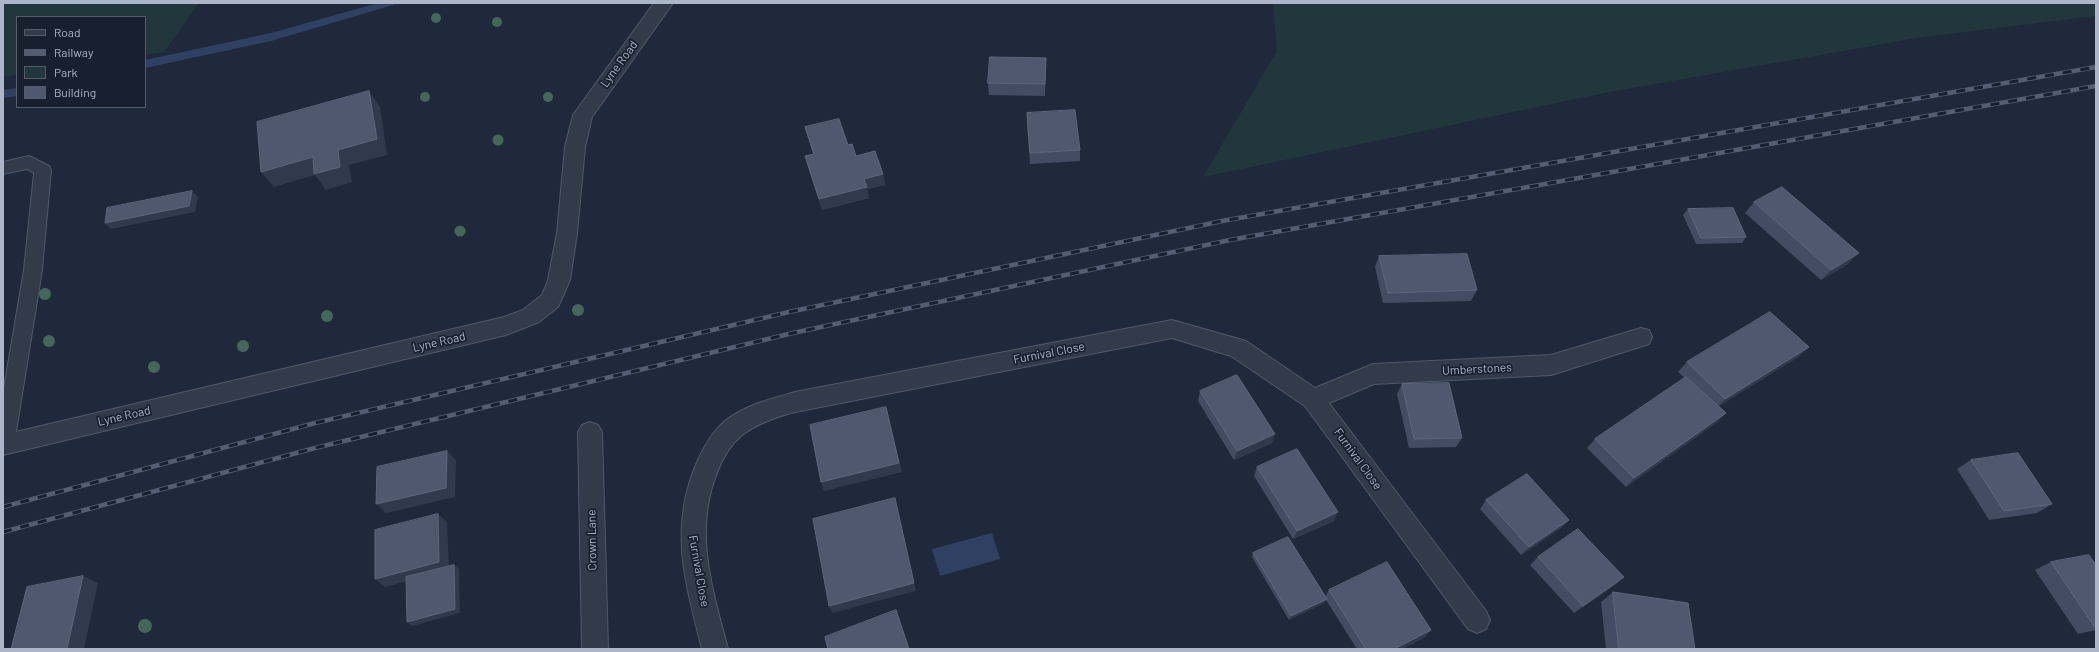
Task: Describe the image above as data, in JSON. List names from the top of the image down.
{
  "streets": {
    "street": [
      "Lyne Road",
      "Furnival Close",
      "Umberstones",
      "Crown Lane"
    ]
  },
  "crossings": [
    ["Furnival Close", "Umberstones"]
  ],
  "legend": [
    "Road",
    "Railway",
    "Park",
    "Building"
  ]
}
